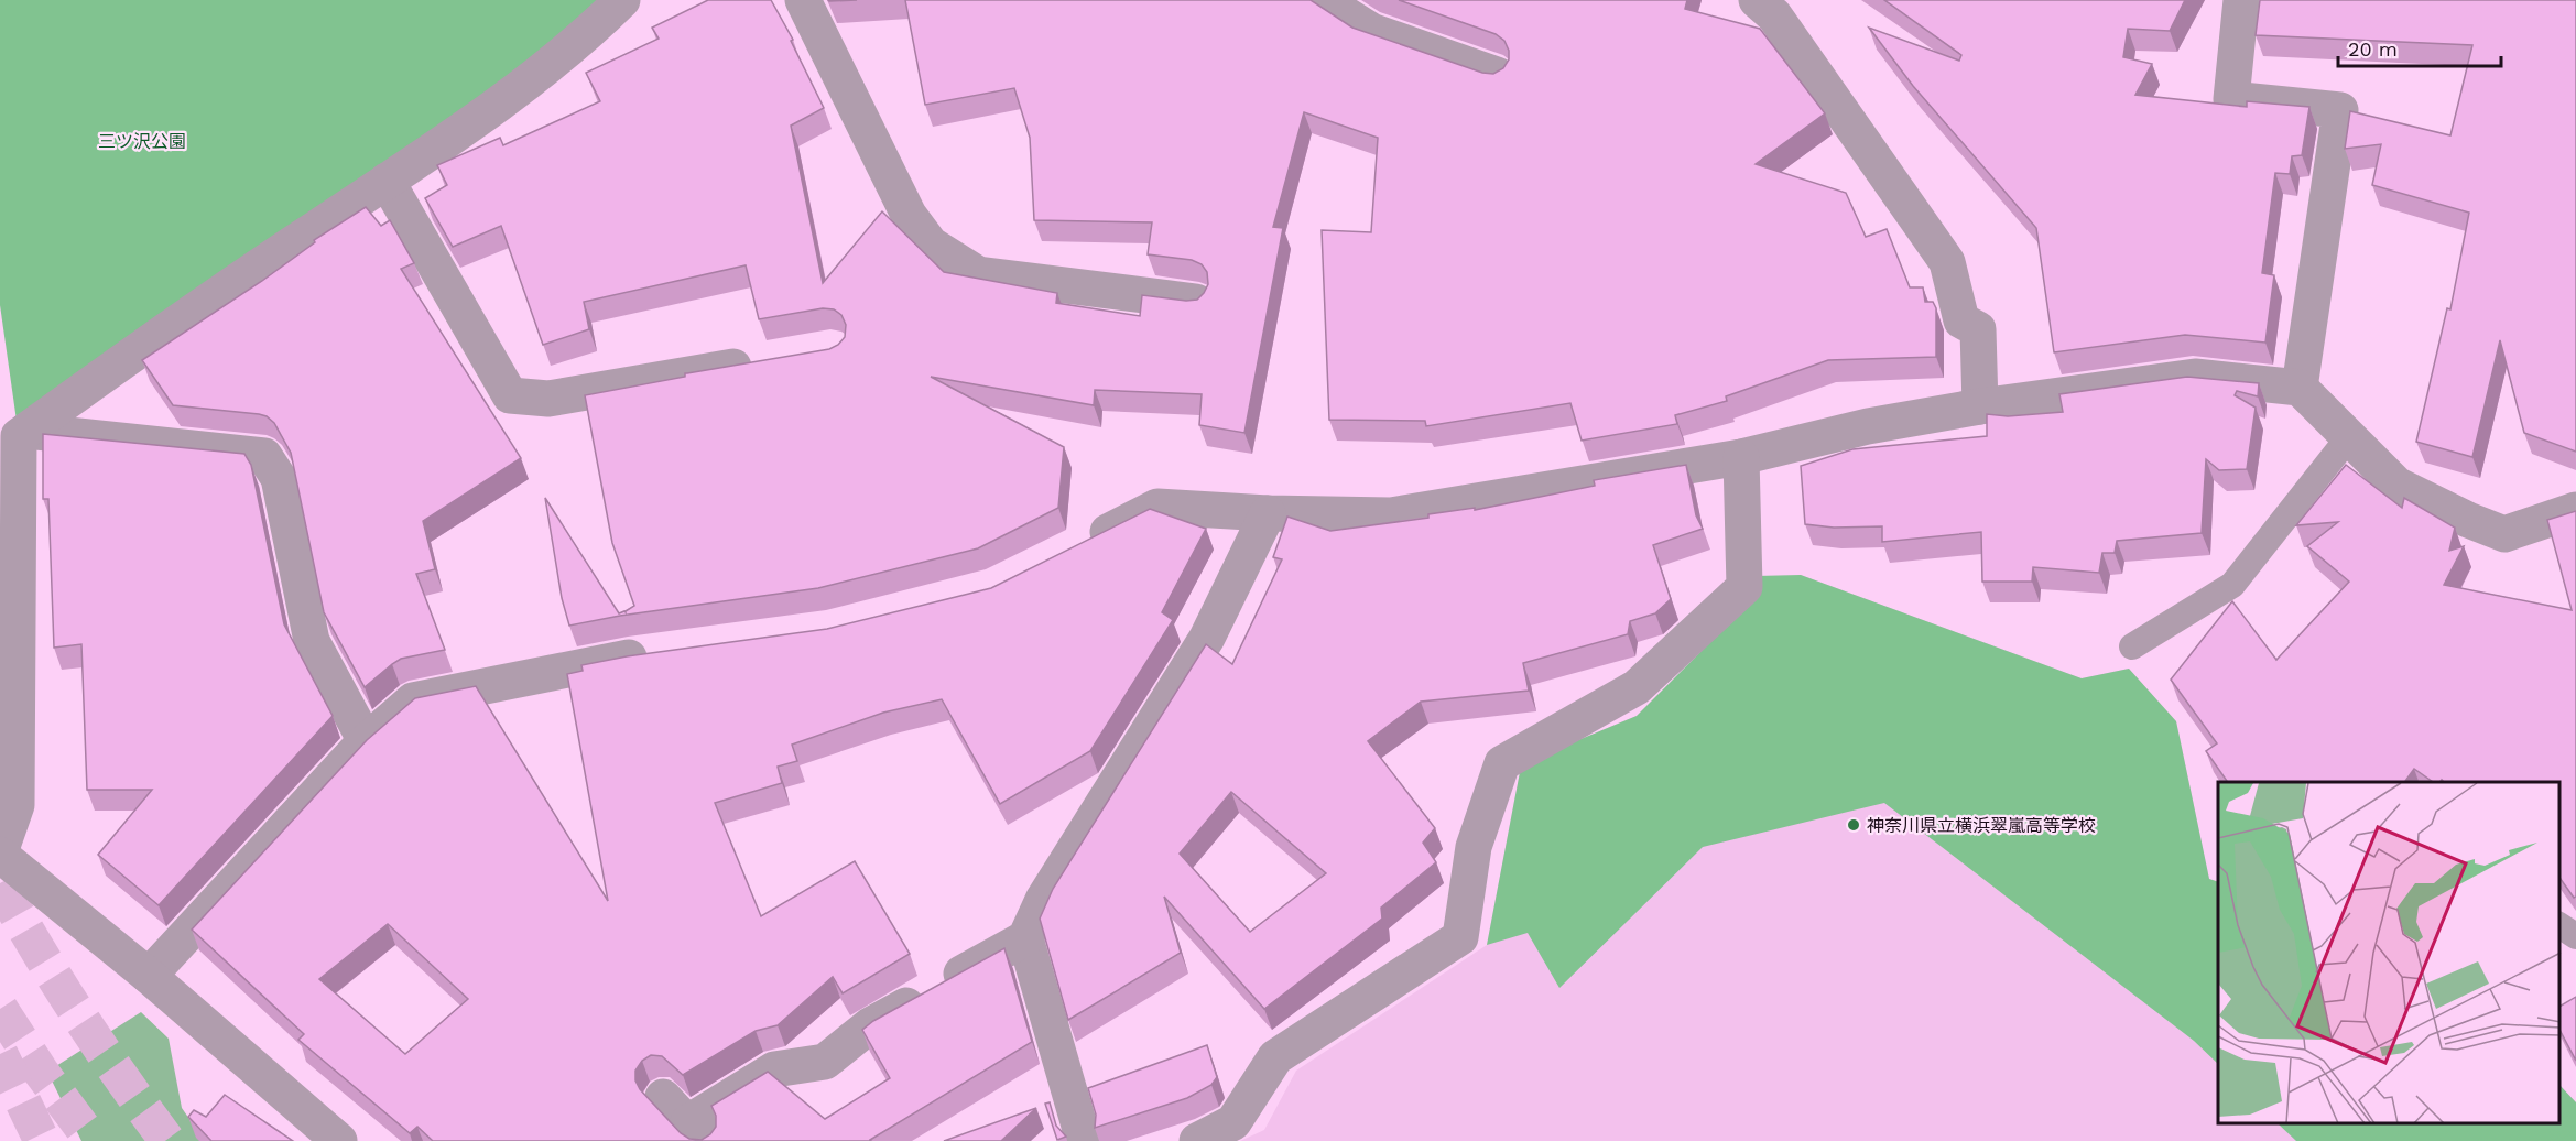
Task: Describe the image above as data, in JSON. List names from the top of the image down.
{
  "parks": ["三ツ沢公園"],
  "places": ["神奈川県立横浜翠嵐高等学校"],
  "scale_bar": "20 m"
}
